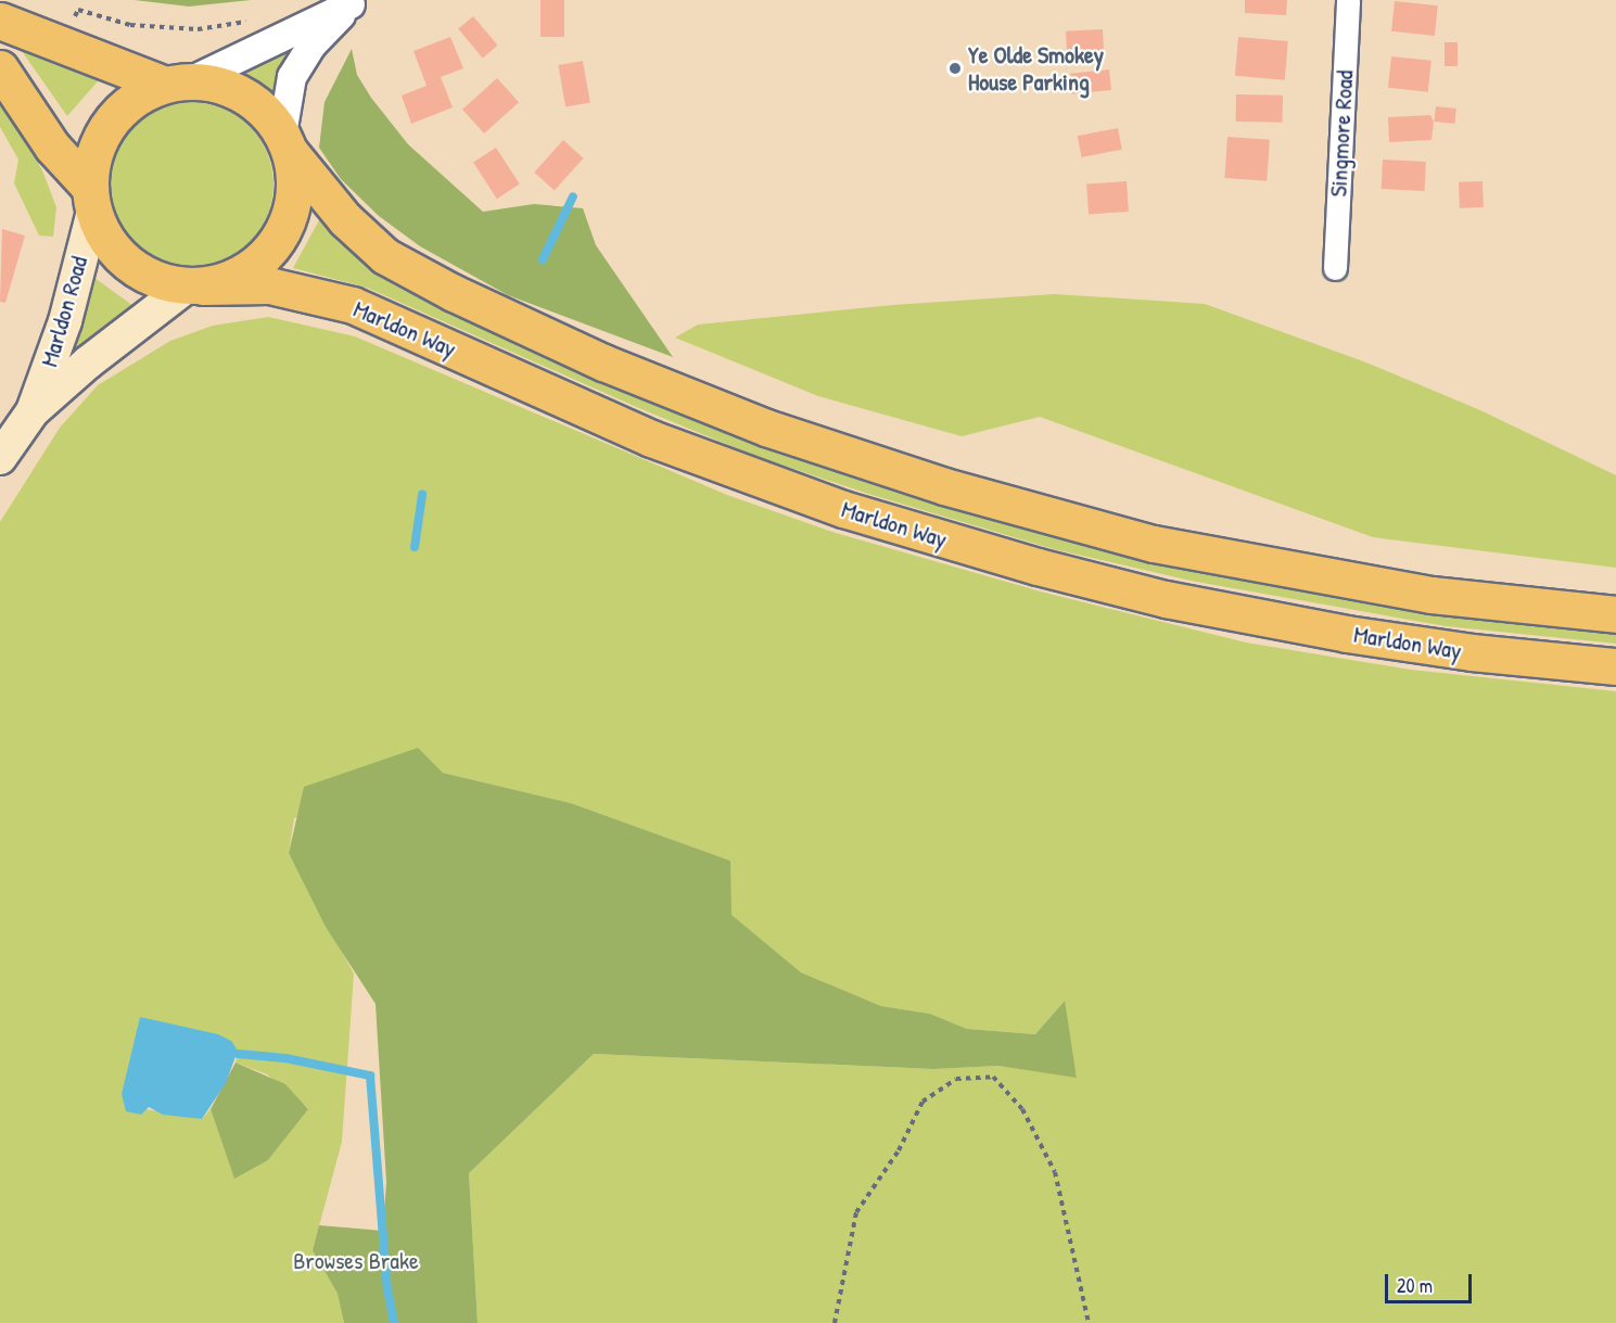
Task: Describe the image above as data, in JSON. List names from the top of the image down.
{
  "streets": {
    "highway": ["Marldon Way"],
    "main road": ["Marldon Road"],
    "street": ["Singmore Road"]
  },
  "crossings": [
    ["Marldon Road", "Marldon Way"]
  ],
  "parks": ["Browses Brake"],
  "places": ["Ye Olde Smokey House Parking"],
  "scale_bar": "20 m"
}
